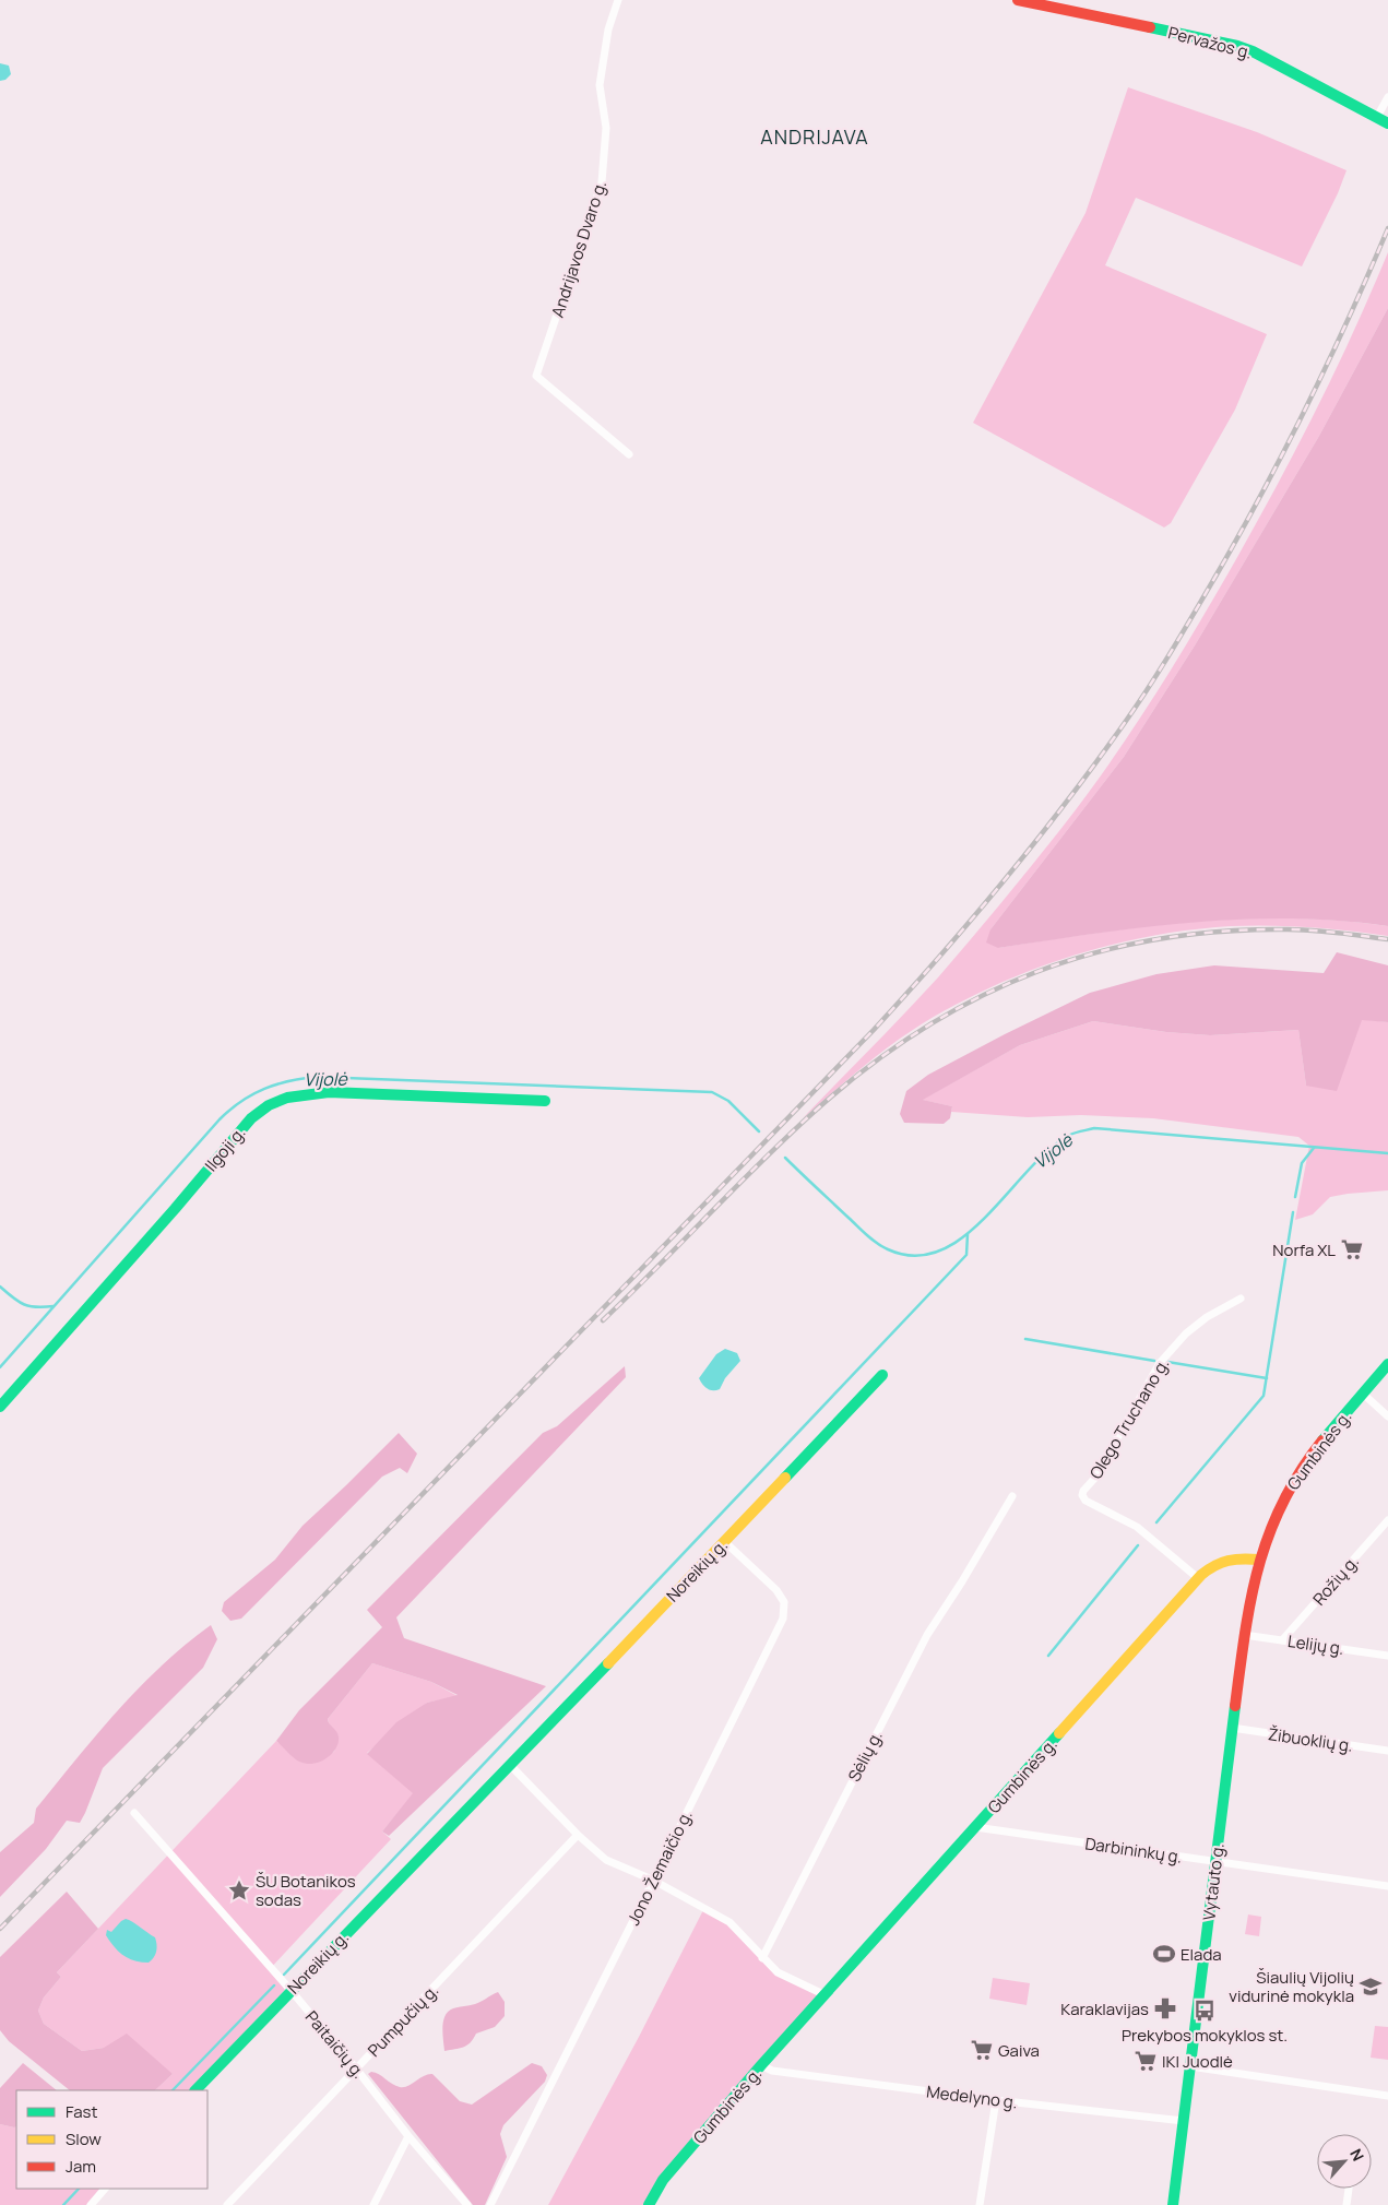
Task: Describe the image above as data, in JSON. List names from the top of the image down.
{
  "streets": {
    "street": [
      "Pervažos g.",
      "Andrijavos Dvaro g.",
      "Ilgoji g.",
      "Olego Truchano g.",
      "Gumbinės g.",
      "Noreikių g.",
      "Rožių g.",
      "Lelijų g.",
      "Žibuoklių g.",
      "Sėlių g.",
      "Darbininkų g.",
      "Jono Žemaičio g.",
      "Vytauto g.",
      "Pumpučių g.",
      "Paitaičių g.",
      "Medelyno g."
    ]
  },
  "crossings": [
    ["Olego Truchano g.", "Gumbinės g."],
    ["Gumbinės g.", "Darbininkų g."],
    ["Gumbinės g.", "Vytauto g."],
    ["Gumbinės g.", "Medelyno g."],
    ["Noreikių g.", "Jono Žemaičio g."],
    ["Noreikių g.", "Paitaičių g."],
    ["Rožių g.", "Lelijų g."],
    ["Lelijų g.", "Vytauto g."],
    ["Žibuoklių g.", "Vytauto g."],
    ["Darbininkų g.", "Vytauto g."],
    ["Vytauto g.", "Medelyno g."],
    ["Pumpučių g.", "Paitaičių g."]
  ],
  "districts": ["ANDRIJAVA"],
  "water": ["Vijolė"],
  "places": {
    "supermarket": ["Norfa XL", "Gaiva", "IKI Juodlė"],
    "place": ["ŠU Botanikos sodas"],
    "sports": ["Elada"],
    "school or university": ["Šiaulių Vijolių vidurinė mokykla"],
    "pharmacy": ["Karaklavijas"],
    "bus stop": ["Prekybos mokyklos st."]
  },
  "legend": ["Fast", "Slow", "Jam"],
  "north": "top right"
}
